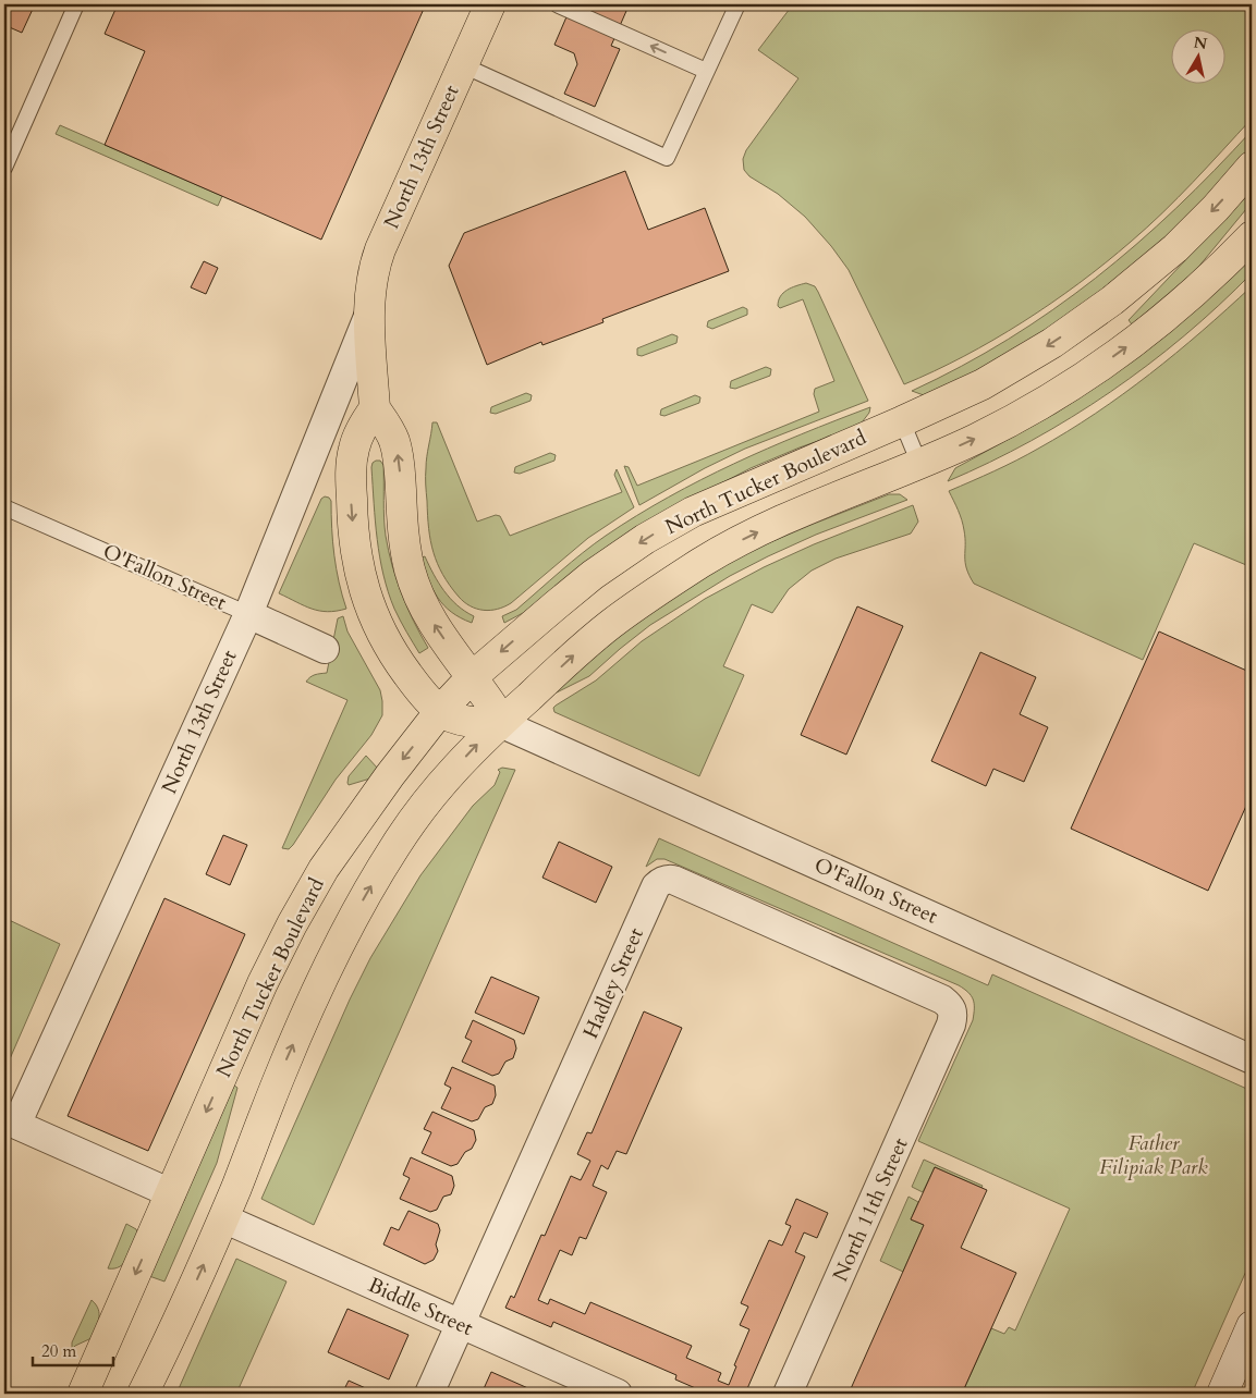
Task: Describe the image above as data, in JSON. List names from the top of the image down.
{
  "streets": {
    "main road": ["North 13th Street", "North Tucker Boulevard"],
    "street": [
      "O'Fallon Street",
      "Hadley Street",
      "North 11th Street",
      "Biddle Street"
    ]
  },
  "crossings": [
    ["North 13th Street", "O'Fallon Street"],
    ["North Tucker Boulevard", "O'Fallon Street"],
    ["North Tucker Boulevard", "Biddle Street"],
    ["Hadley Street", "North 11th Street"],
    ["Hadley Street", "Biddle Street"]
  ],
  "parks": ["Father Filipiak Park"],
  "scale_bar": "20 m",
  "north": "top"
}
